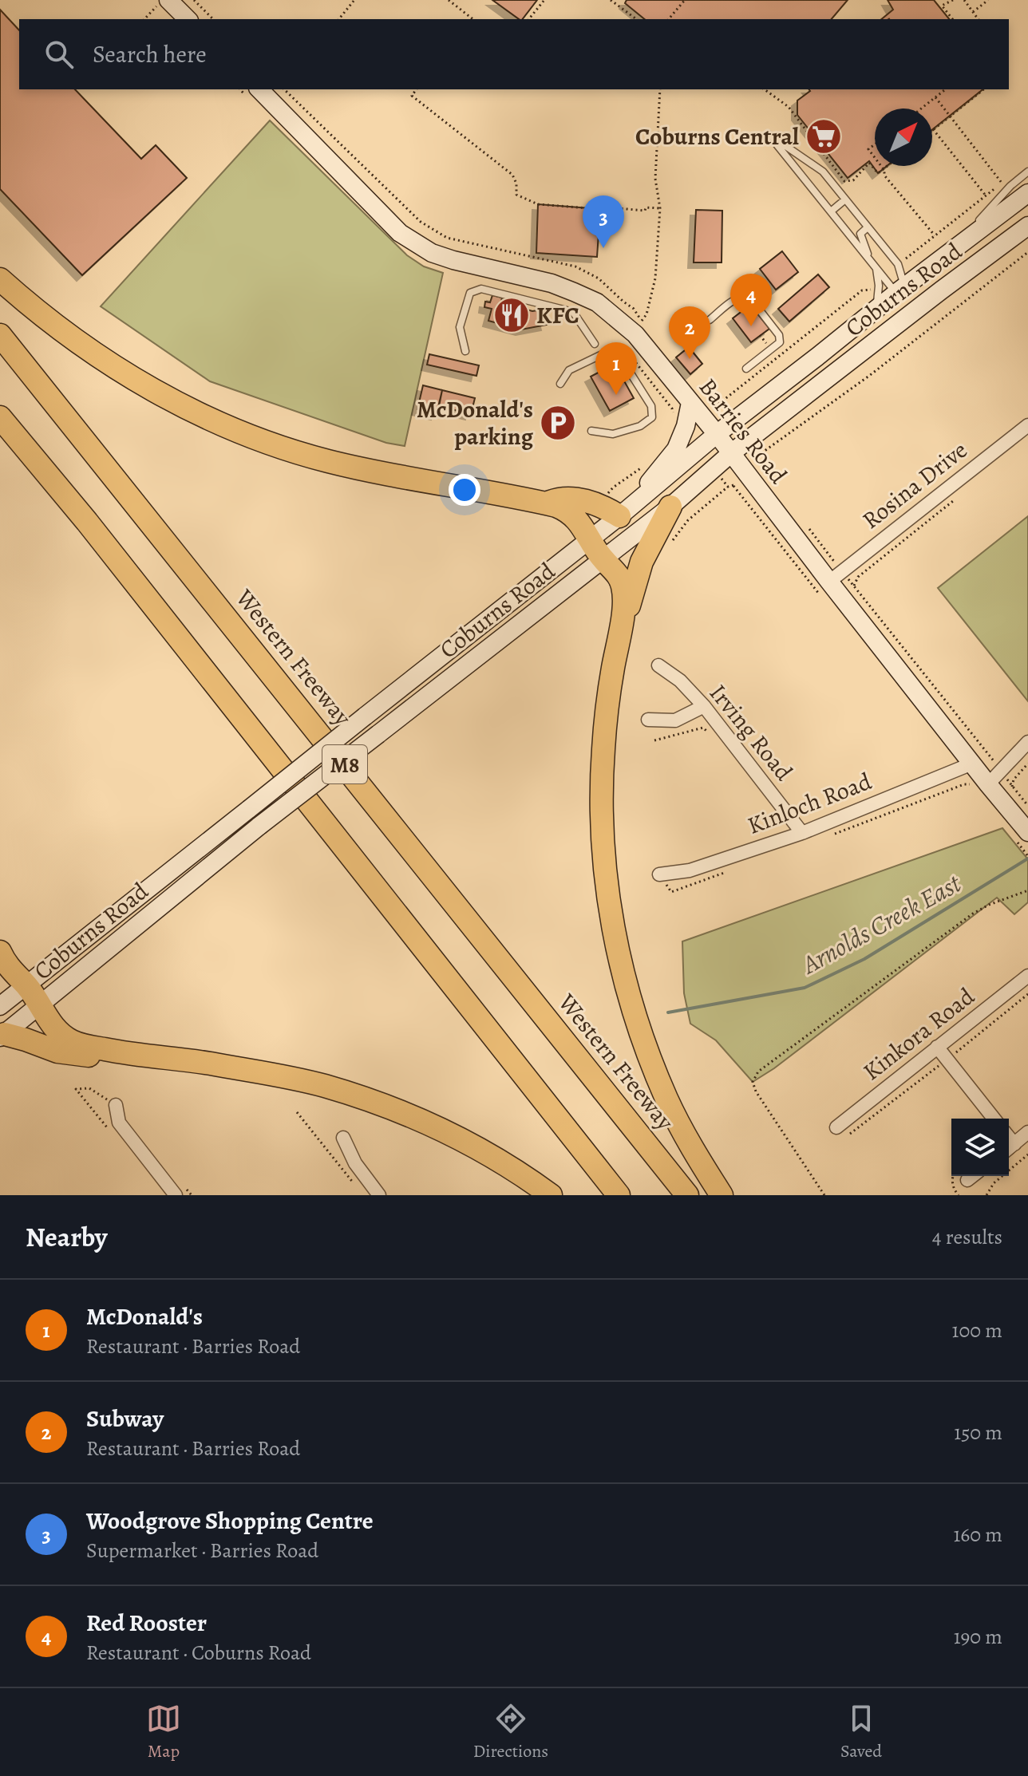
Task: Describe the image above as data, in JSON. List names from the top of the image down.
{
  "streets": {
    "highway": ["Western Freeway", "M8"],
    "main road": ["Coburns Road", "Barries Road"],
    "street": [
      "Rosina Drive",
      "Irving Road",
      "Kinloch Road",
      "Kinkora Road"
    ]
  },
  "crossings": [
    ["Coburns Road", "Barries Road"],
    ["Barries Road", "Rosina Drive"],
    ["Barries Road", "Kinloch Road"],
    ["Irving Road", "Kinloch Road"]
  ],
  "water": ["Arnolds Creek East"],
  "places": {
    "supermarket": ["Coburns Central"],
    "restaurant": ["KFC"],
    "parking": ["McDonald's parking"]
  },
  "north": "top right",
  "page": {
    "search": "Search here",
    "pins": [
      "3",
      "4",
      "2",
      "1"
    ],
    "heading": ["Nearby", "4 results"],
    "list": [
      {
        "mark": "1",
        "name": "McDonald's",
        "note": "Restaurant · Barries Road",
        "value": "100 m"
      },
      {
        "mark": "2",
        "name": "Subway",
        "note": "Restaurant · Barries Road",
        "value": "150 m"
      },
      {
        "mark": "3",
        "name": "Woodgrove Shopping Centre",
        "note": "Supermarket · Barries Road",
        "value": "160 m"
      },
      {
        "mark": "4",
        "name": "Red Rooster",
        "note": "Restaurant · Coburns Road",
        "value": "190 m"
      }
    ],
    "nav": ["Map", "Directions", "Saved"]
  }
}
